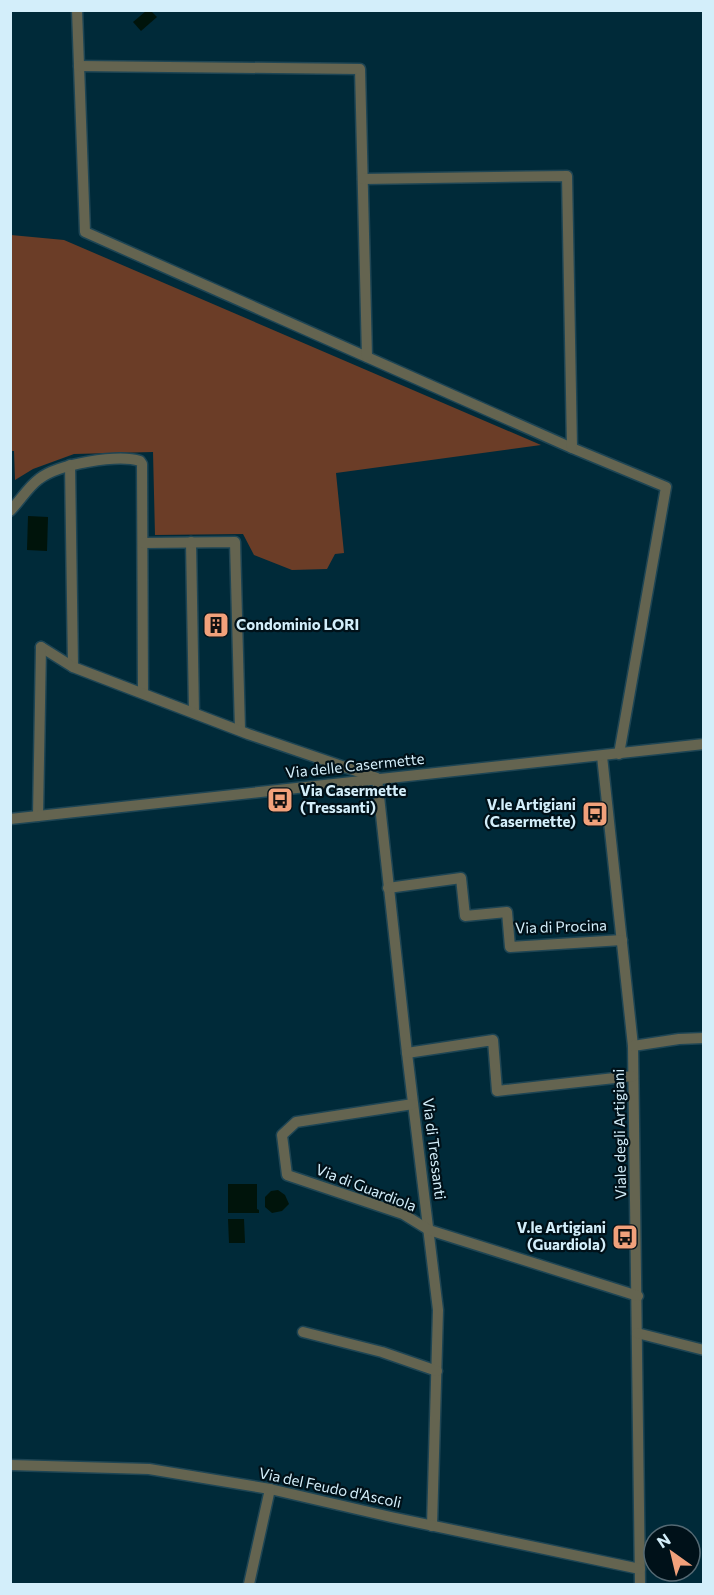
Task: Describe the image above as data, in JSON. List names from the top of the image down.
{
  "streets": {
    "street": [
      "Via delle Casermette",
      "Via di Procina",
      "Viale degli Artigiani",
      "Via di Tressanti",
      "Via di Guardiola",
      "Via del Feudo d'Ascoli"
    ]
  },
  "crossings": [
    ["Via delle Casermette", "Viale degli Artigiani"],
    ["Via delle Casermette", "Via di Tressanti"],
    ["Via di Procina", "Viale degli Artigiani"],
    ["Via di Procina", "Via di Tressanti"],
    ["Viale degli Artigiani", "Via di Guardiola"],
    ["Viale degli Artigiani", "Via del Feudo d'Ascoli"],
    ["Via di Tressanti", "Via di Guardiola"],
    ["Via di Tressanti", "Via del Feudo d'Ascoli"]
  ],
  "places": {
    "building": ["Condominio LORI"],
    "bus stop": ["Via Casermette (Tressanti)", "V.le Artigiani (Casermette)", "V.le Artigiani (Guardiola)"]
  },
  "north": "top left"
}
